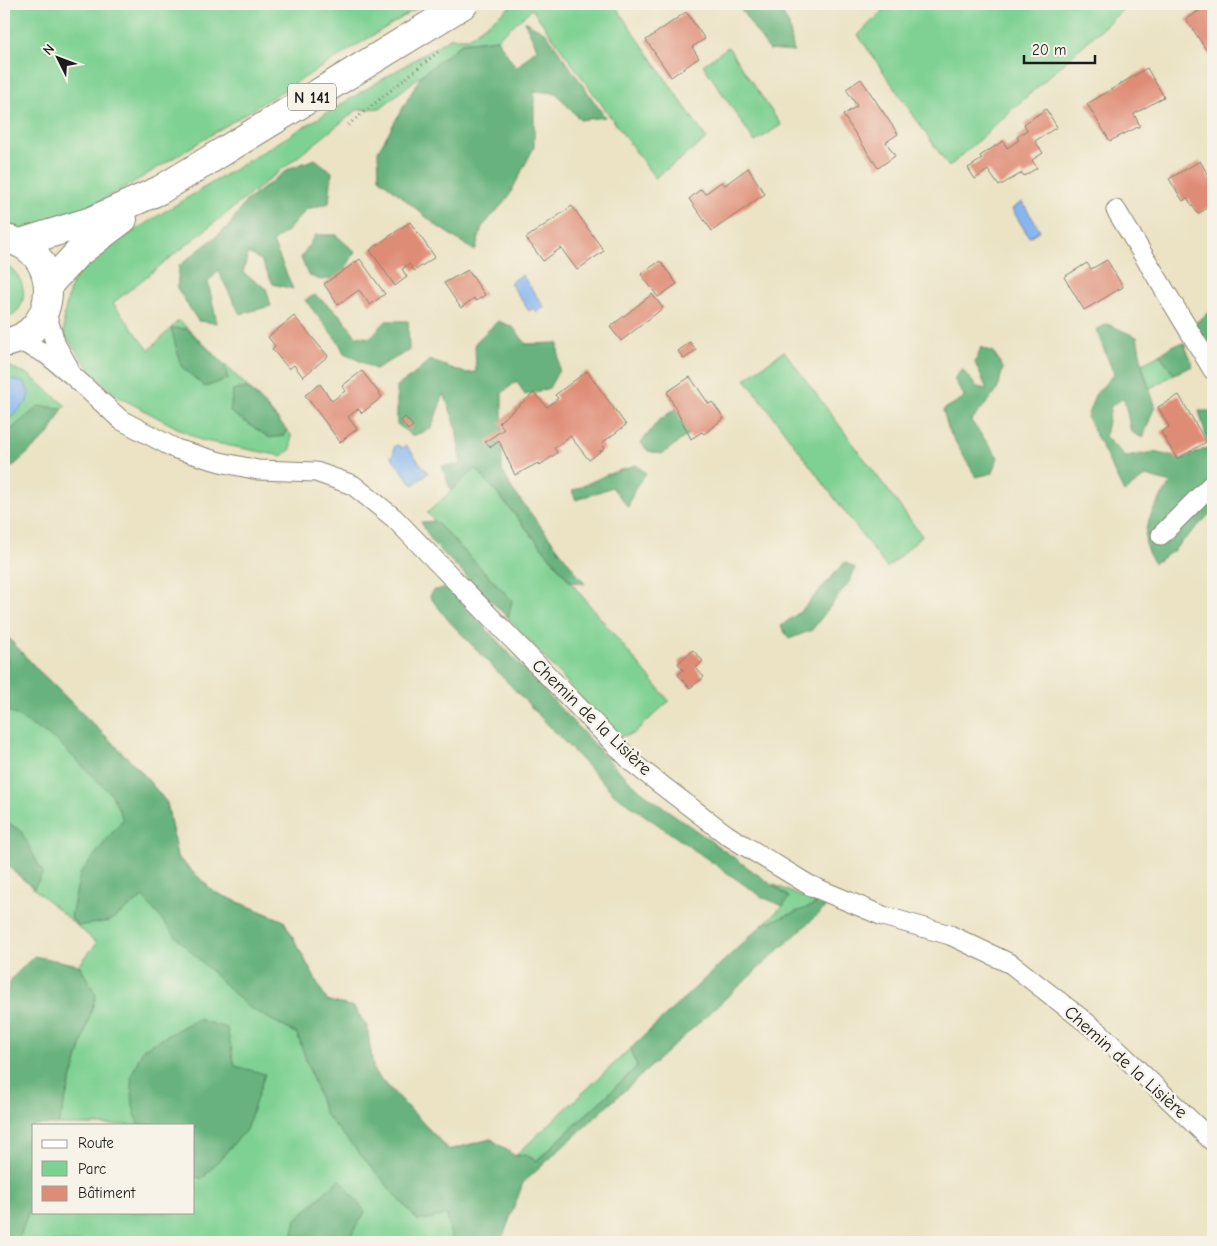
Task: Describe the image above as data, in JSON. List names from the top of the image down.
{
  "streets": {
    "main road": ["N 141"],
    "street": ["Chemin de la Lisière"]
  },
  "crossings": [
    ["N 141", "Chemin de la Lisière"]
  ],
  "legend": ["Route", "Parc", "Bâtiment"],
  "scale_bar": "20 m",
  "north": "top left"
}
